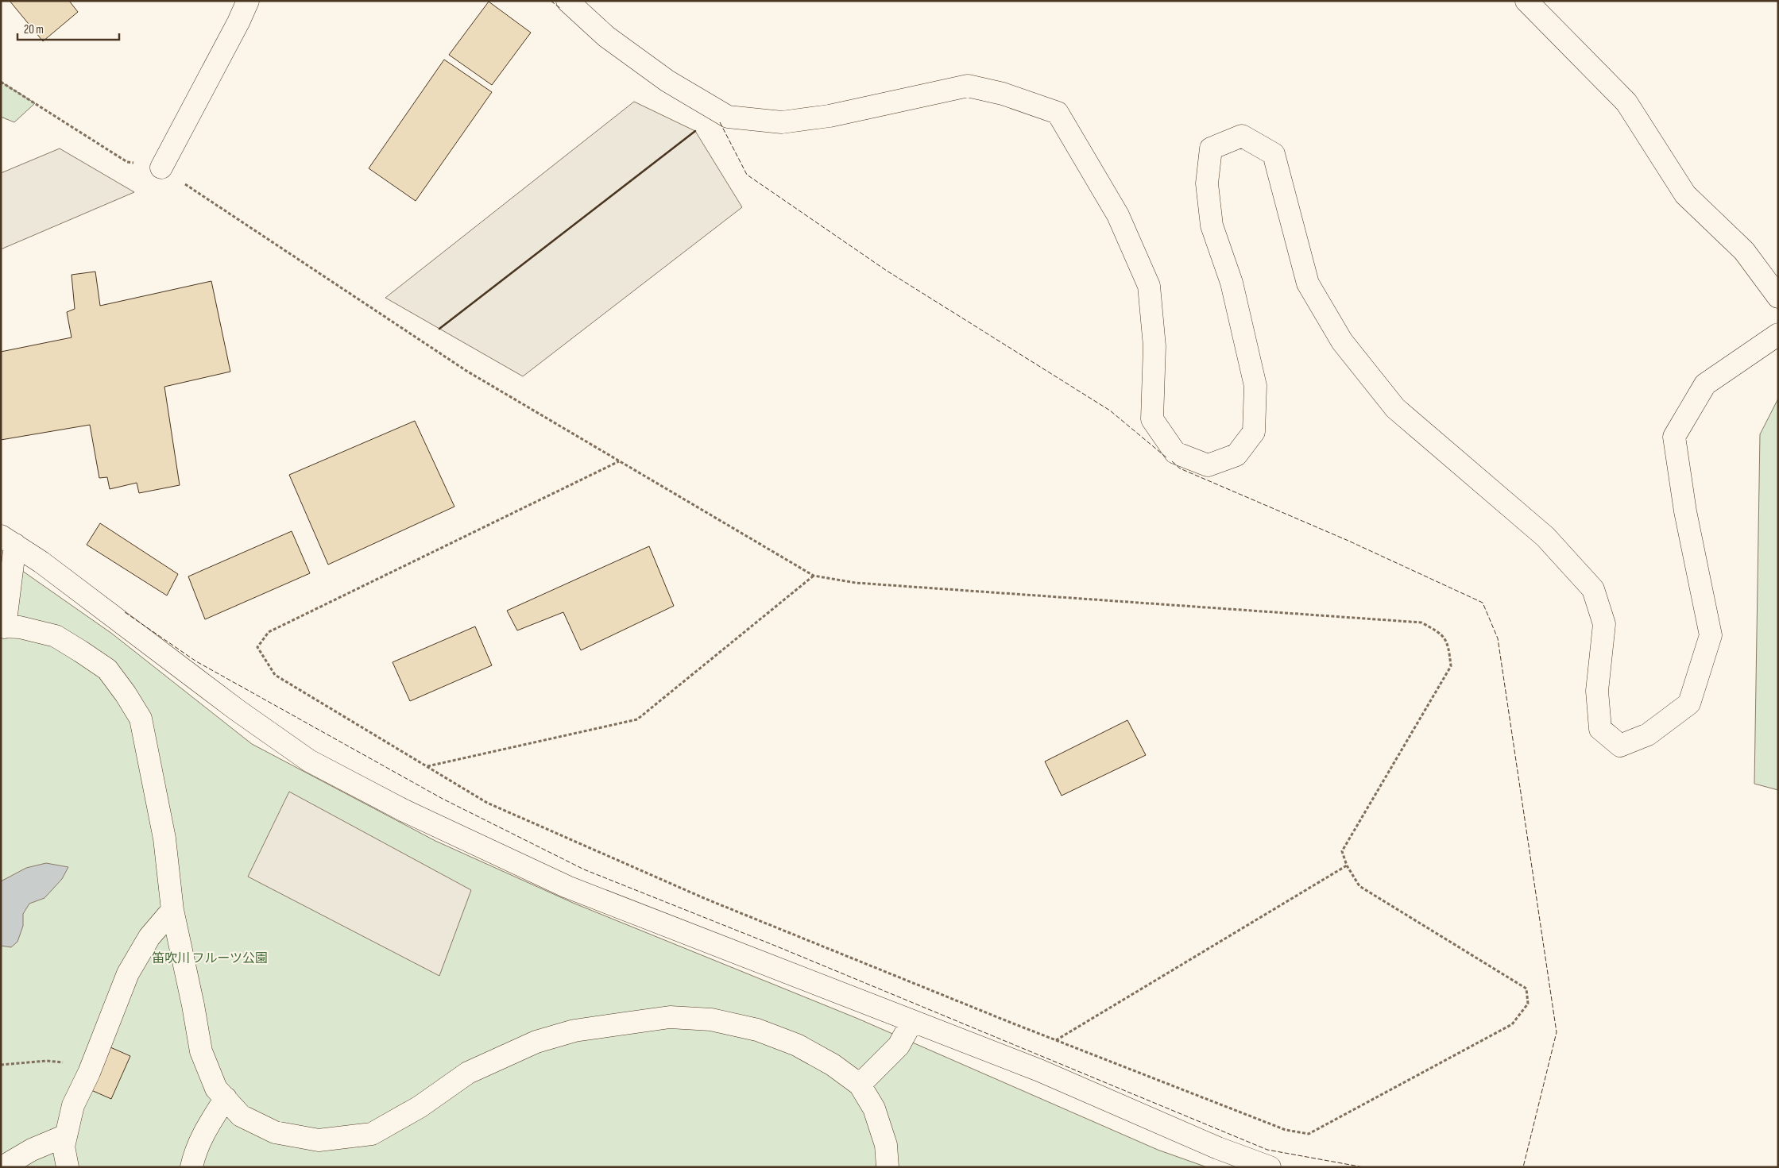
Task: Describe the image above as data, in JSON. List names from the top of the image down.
{
  "parks": ["笛吹川 フルーツ公園"],
  "scale_bar": "20 m"
}
